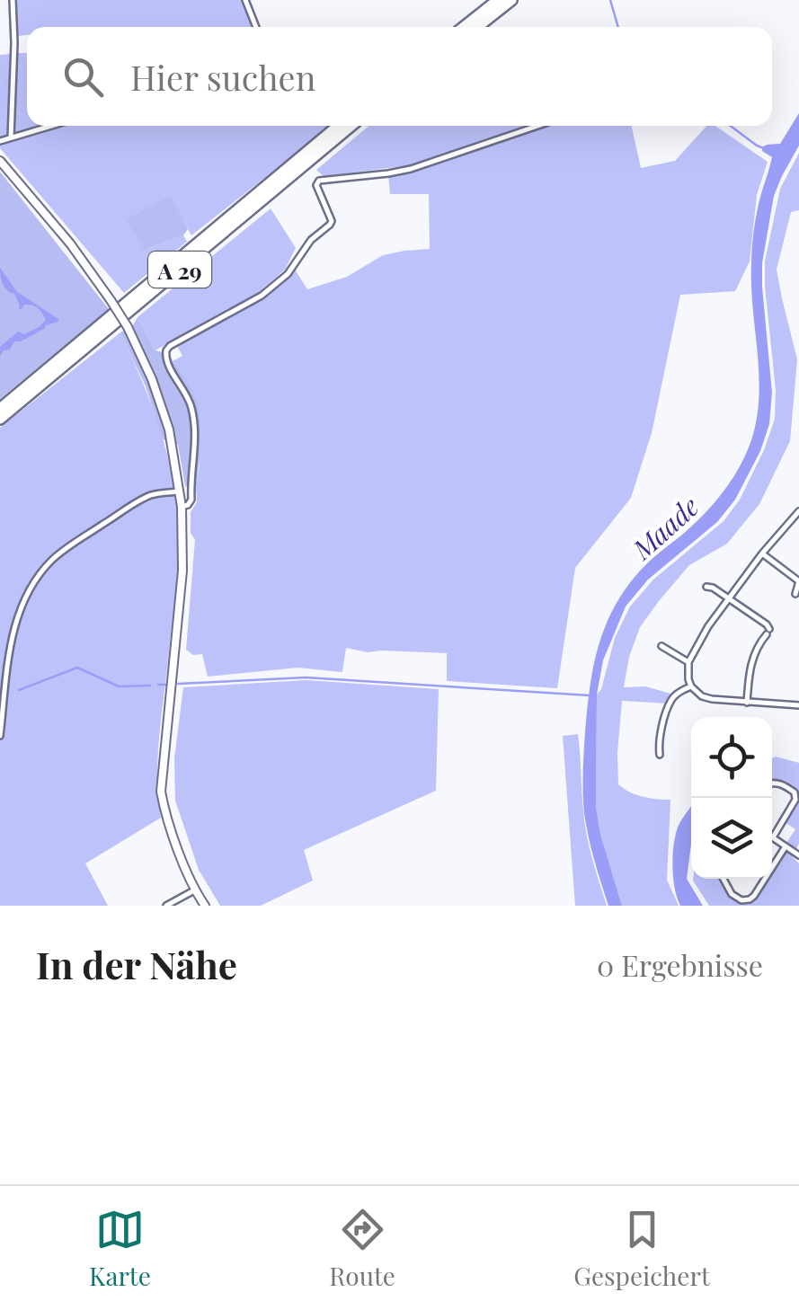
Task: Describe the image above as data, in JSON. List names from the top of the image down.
{
  "streets": {
    "highway": ["A 29"]
  },
  "water": ["Maade"],
  "page": {
    "search": "Hier suchen",
    "heading": ["In der Nähe", "0 Ergebnisse"],
    "nav": ["Karte", "Route", "Gespeichert"]
  }
}
